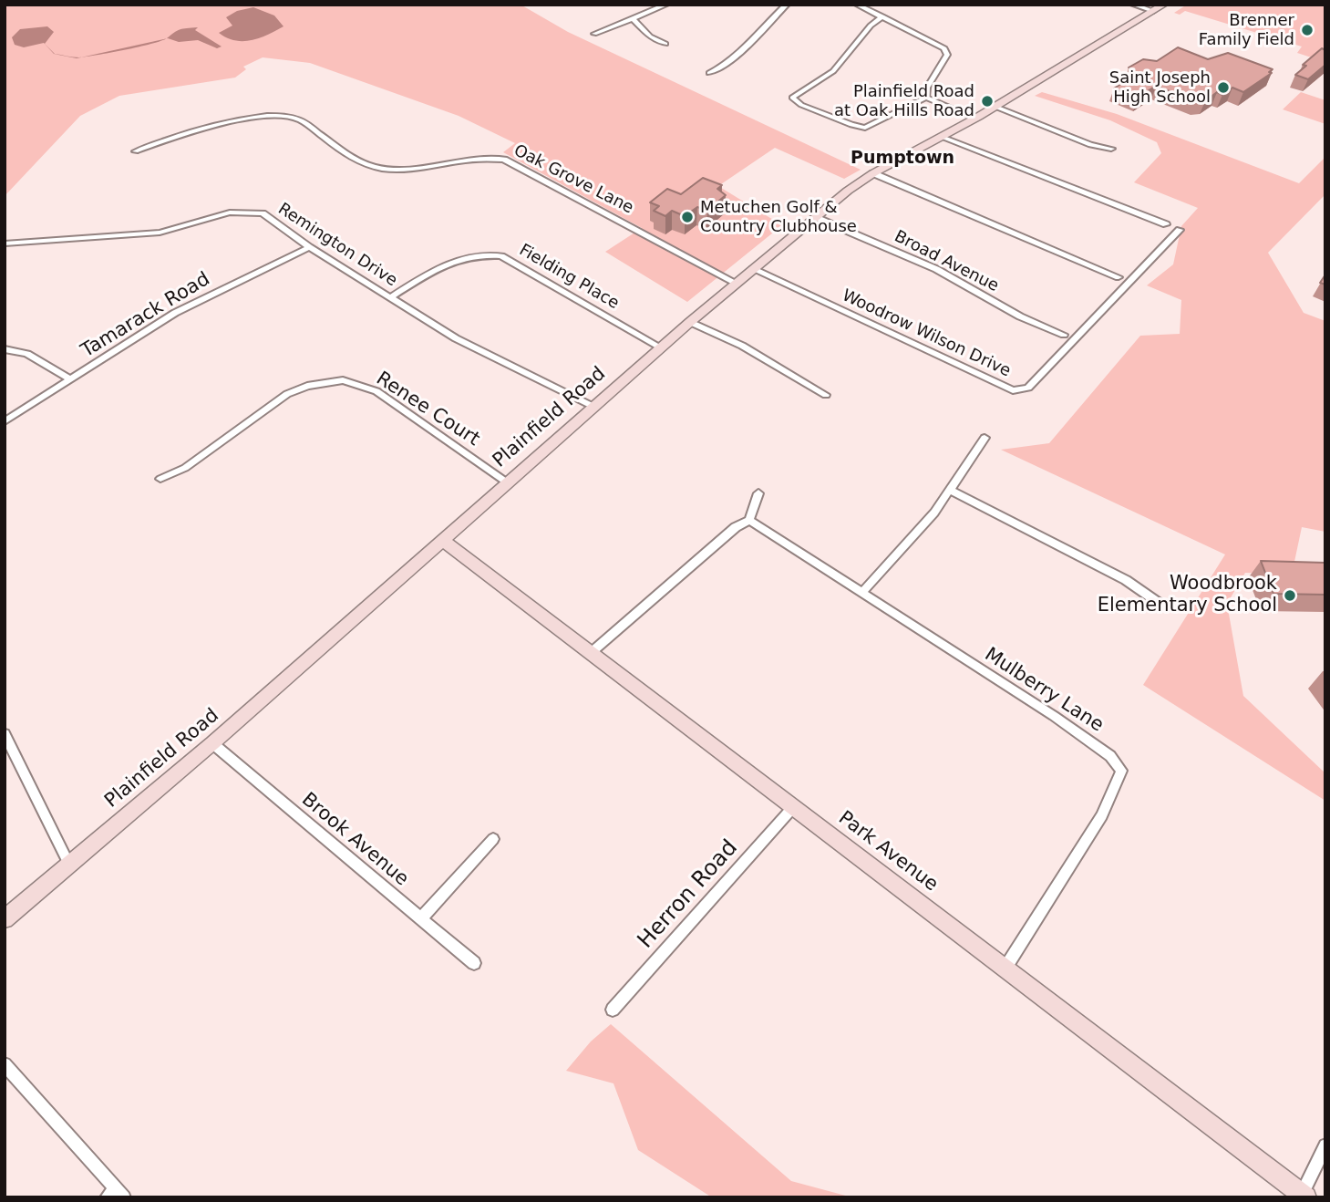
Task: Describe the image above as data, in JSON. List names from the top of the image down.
{
  "streets": {
    "street": [
      "Oak Grove Lane",
      "Remington Drive",
      "Broad Avenue",
      "Fielding Place",
      "Tamarack Road",
      "Woodrow Wilson Drive",
      "Renee Court",
      "Plainfield Road",
      "Mulberry Lane",
      "Brook Avenue",
      "Park Avenue",
      "Herron Road"
    ]
  },
  "crossings": [
    ["Oak Grove Lane", "Plainfield Road"],
    ["Remington Drive", "Fielding Place"],
    ["Remington Drive", "Tamarack Road"],
    ["Remington Drive", "Plainfield Road"],
    ["Broad Avenue", "Plainfield Road"],
    ["Fielding Place", "Plainfield Road"],
    ["Woodrow Wilson Drive", "Plainfield Road"],
    ["Renee Court", "Plainfield Road"],
    ["Plainfield Road", "Brook Avenue"],
    ["Plainfield Road", "Park Avenue"],
    ["Mulberry Lane", "Park Avenue"],
    ["Park Avenue", "Herron Road"]
  ],
  "districts": ["Pumptown"],
  "places": [
    "Brenner Family Field",
    "Saint Joseph High School",
    "Plainfield Road at Oak Hills Road",
    "Metuchen Golf & Country Clubhouse",
    "Woodbrook Elementary School"
  ]
}
